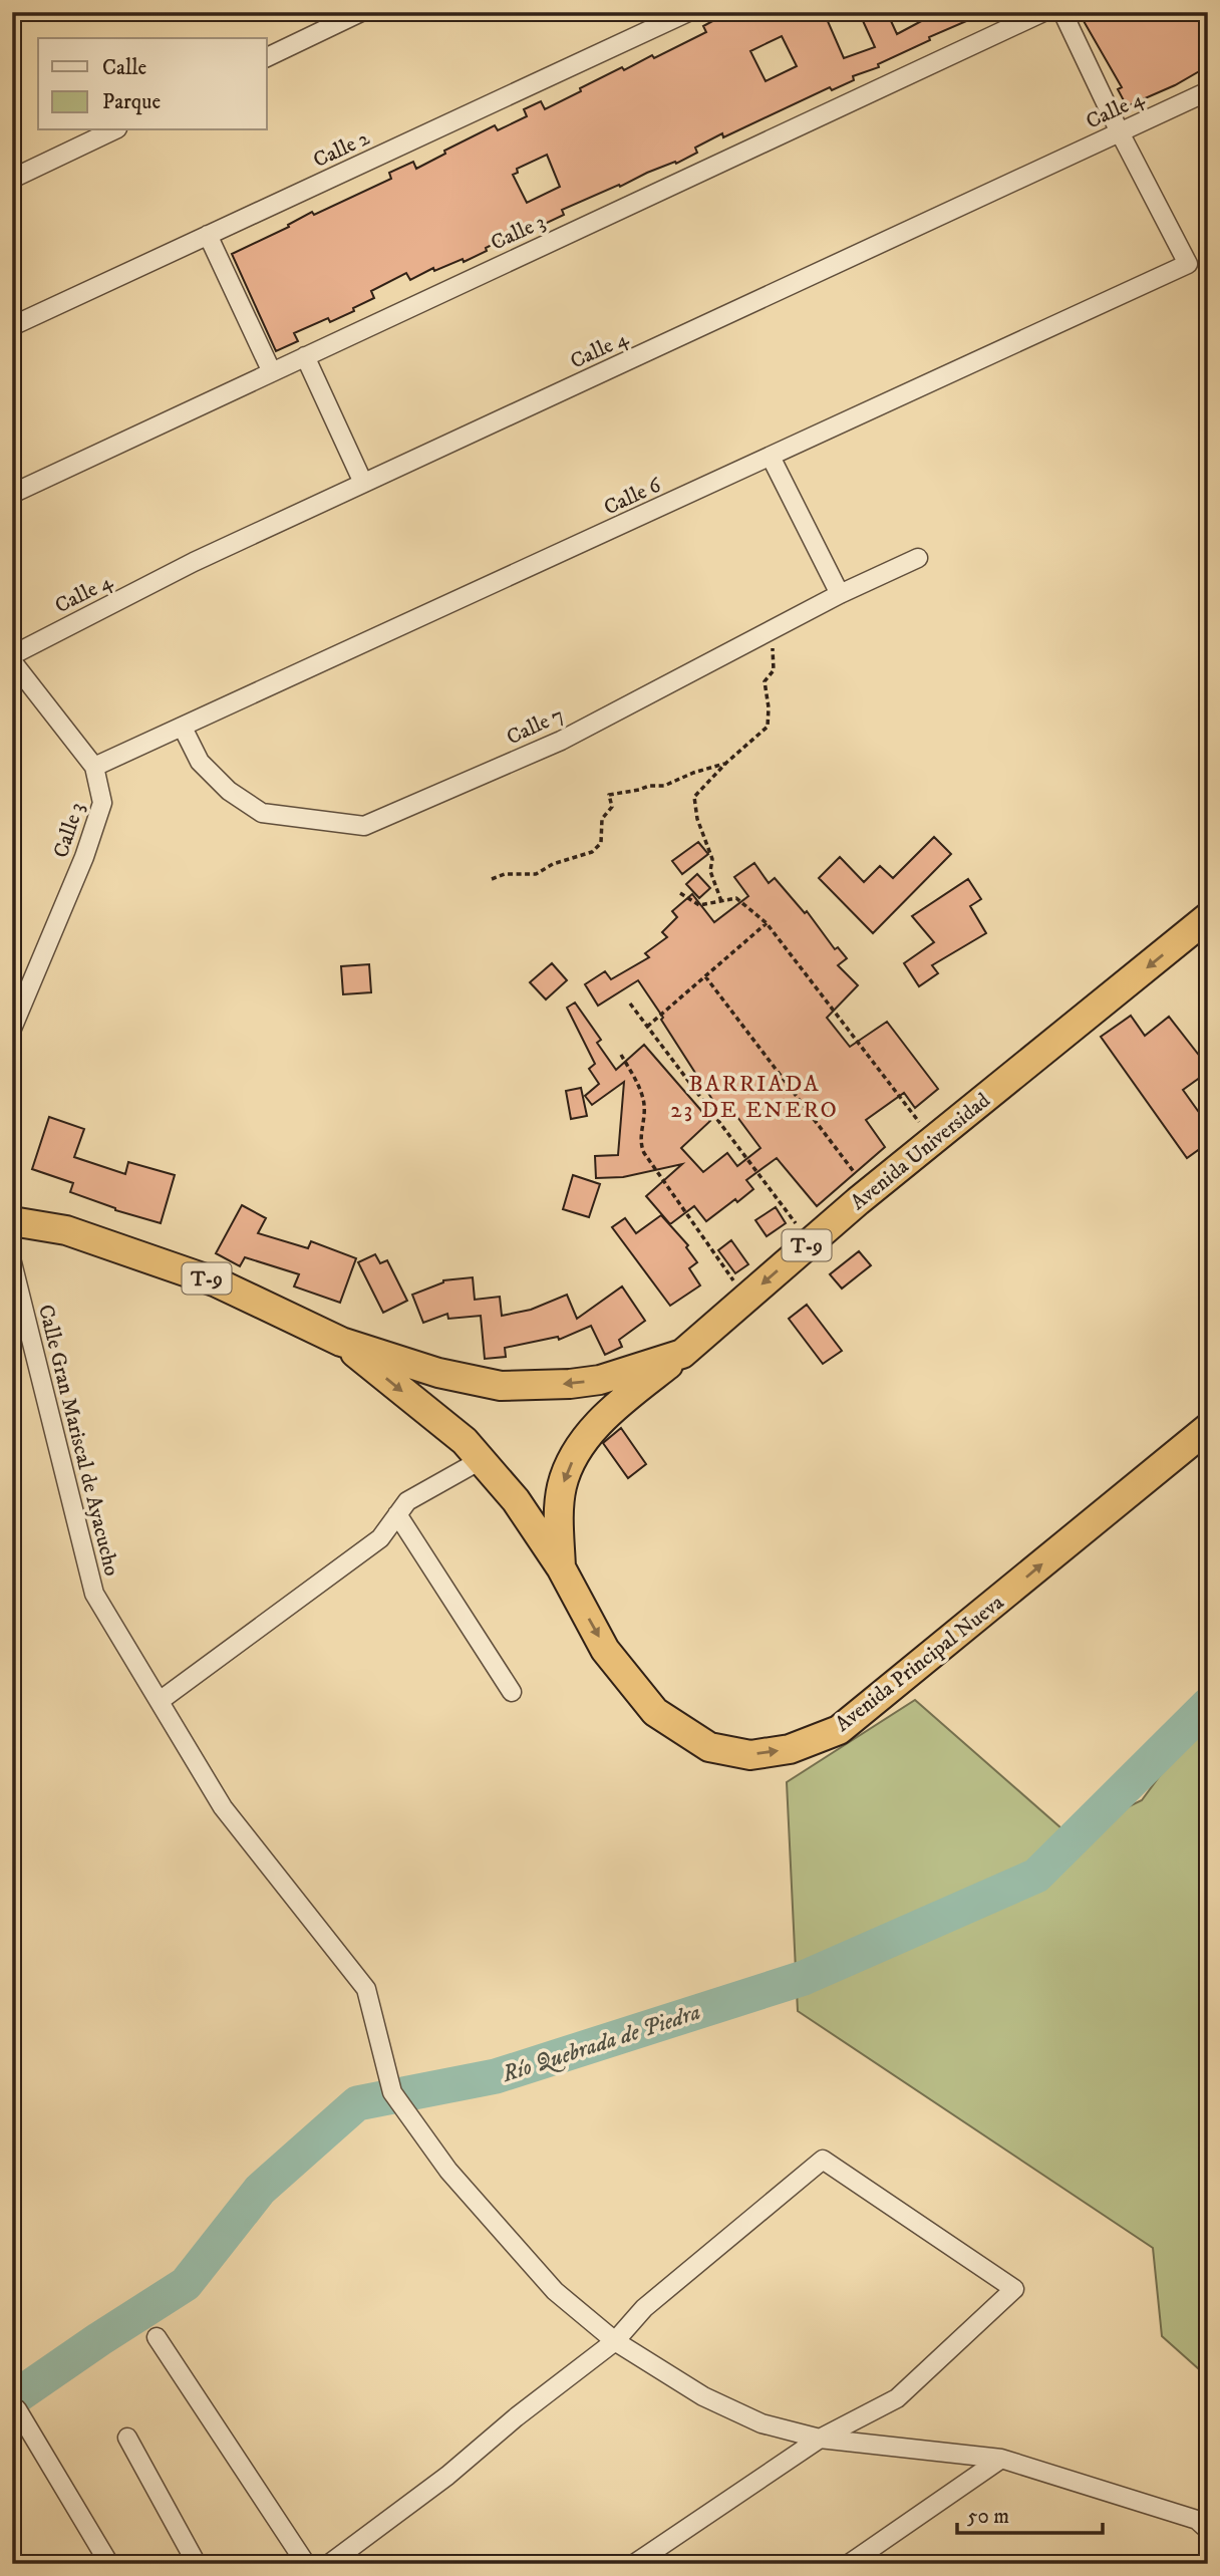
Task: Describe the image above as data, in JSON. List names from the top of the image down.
{
  "streets": {
    "highway": ["Avenida Universidad", "T-9", "Avenida Principal Nueva"],
    "street": [
      "Calle 4",
      "Calle 2",
      "Calle 3",
      "Calle 6",
      "Calle 7",
      "Calle Gran Mariscal de Ayacucho"
    ]
  },
  "crossings": [
    ["Calle 4", "Calle 6"],
    ["Calle 3", "Calle 6"],
    ["Calle 6", "Calle 7"],
    ["Avenida Universidad", "T-9"],
    ["Avenida Universidad", "Avenida Principal Nueva"],
    ["T-9", "Avenida Principal Nueva"]
  ],
  "one_way": ["Avenida Universidad"],
  "districts": ["BARRIADA 23 DE ENERO"],
  "water": ["Río Quebrada de Piedra"],
  "legend": ["Calle", "Parque"],
  "scale_bar": "50 m"
}
